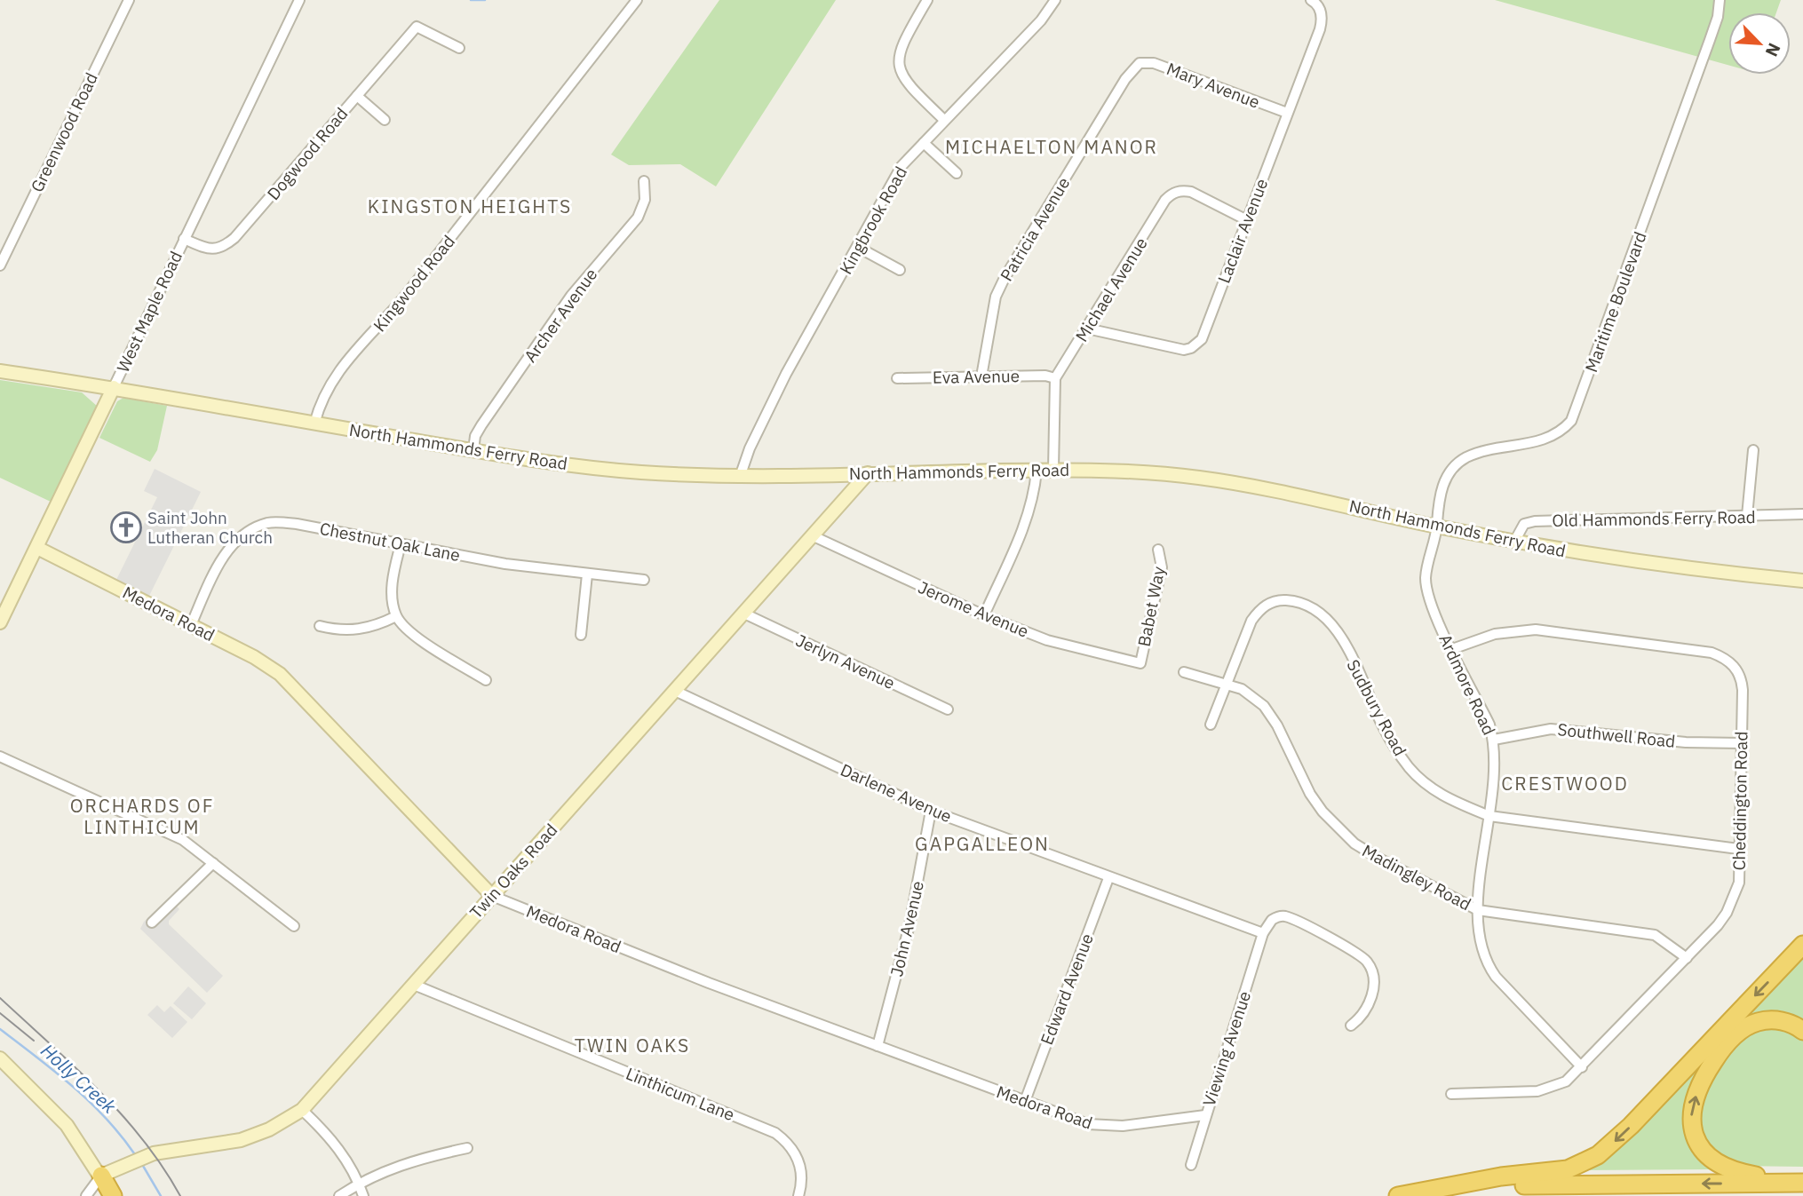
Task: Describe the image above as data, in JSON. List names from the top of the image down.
{
  "streets": {
    "street": [
      "Mary Avenue",
      "Greenwood Road",
      "Dogwood Road",
      "Kingbrook Road",
      "Patricia Avenue",
      "Laclair Avenue",
      "Kingwood Road",
      "Michael Avenue",
      "Maritime Boulevard",
      "West Maple Road",
      "Archer Avenue",
      "Eva Avenue",
      "North Hammonds Ferry Road",
      "Old Hammonds Ferry Road",
      "Chestnut Oak Lane",
      "Babet Way",
      "Jerome Avenue",
      "Medora Road",
      "Jerlyn Avenue",
      "Ardmore Road",
      "Sudbury Road",
      "Southwell Road",
      "Darlene Avenue",
      "Cheddington Road",
      "Twin Oaks Road",
      "Madingley Road",
      "John Avenue",
      "Edward Avenue",
      "Viewing Avenue",
      "Linthicum Lane"
    ]
  },
  "crossings": [
    ["Mary Avenue", "Patricia Avenue"],
    ["Mary Avenue", "Laclair Avenue"],
    ["Dogwood Road", "West Maple Road"],
    ["Kingbrook Road", "North Hammonds Ferry Road"],
    ["Patricia Avenue", "Eva Avenue"],
    ["Laclair Avenue", "Michael Avenue"],
    ["Kingwood Road", "North Hammonds Ferry Road"],
    ["Michael Avenue", "Eva Avenue"],
    ["Maritime Boulevard", "North Hammonds Ferry Road"],
    ["Maritime Boulevard", "Ardmore Road"],
    ["West Maple Road", "North Hammonds Ferry Road"],
    ["West Maple Road", "Medora Road"],
    ["Archer Avenue", "North Hammonds Ferry Road"],
    ["North Hammonds Ferry Road", "Old Hammonds Ferry Road"],
    ["North Hammonds Ferry Road", "Ardmore Road"],
    ["North Hammonds Ferry Road", "Twin Oaks Road"],
    ["Chestnut Oak Lane", "Medora Road"],
    ["Babet Way", "Jerome Avenue"],
    ["Jerome Avenue", "Twin Oaks Road"],
    ["Medora Road", "Twin Oaks Road"],
    ["Medora Road", "John Avenue"],
    ["Medora Road", "Edward Avenue"],
    ["Medora Road", "Viewing Avenue"],
    ["Jerlyn Avenue", "Twin Oaks Road"],
    ["Ardmore Road", "Sudbury Road"],
    ["Ardmore Road", "Southwell Road"],
    ["Ardmore Road", "Cheddington Road"],
    ["Ardmore Road", "Madingley Road"],
    ["Sudbury Road", "Cheddington Road"],
    ["Sudbury Road", "Madingley Road"],
    ["Southwell Road", "Cheddington Road"],
    ["Darlene Avenue", "Twin Oaks Road"],
    ["Darlene Avenue", "John Avenue"],
    ["Darlene Avenue", "Edward Avenue"],
    ["Darlene Avenue", "Viewing Avenue"],
    ["Cheddington Road", "Madingley Road"],
    ["Twin Oaks Road", "Linthicum Lane"]
  ],
  "districts": [
    "MICHAELTON MANOR",
    "KINGSTON HEIGHTS",
    "CRESTWOOD",
    "ORCHARDS OF LINTHICUM",
    "GAPGALLEON",
    "TWIN OAKS"
  ],
  "water": ["Holly Creek"],
  "places": {
    "church": ["Saint John Lutheran Church"]
  },
  "north": "bottom right"
}
